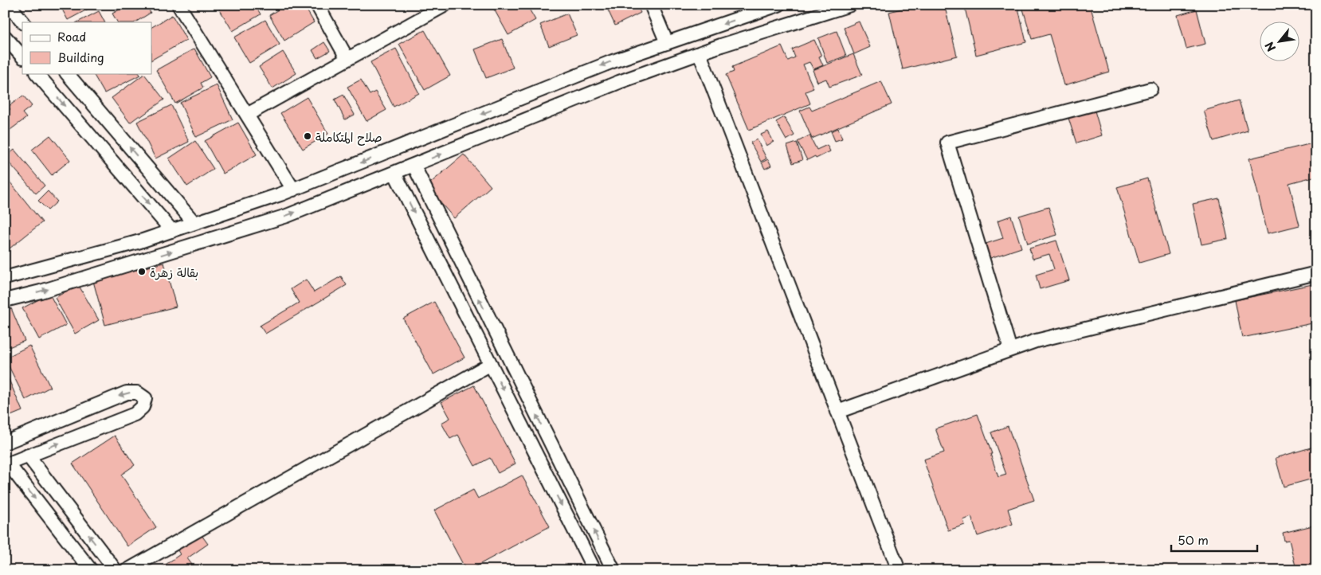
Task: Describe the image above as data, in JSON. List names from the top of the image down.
{
  "places": ["صلاح المتكاملة", "بقالة زهرة"],
  "legend": ["Road", "Building"],
  "scale_bar": "50 m",
  "north": "bottom left"
}
